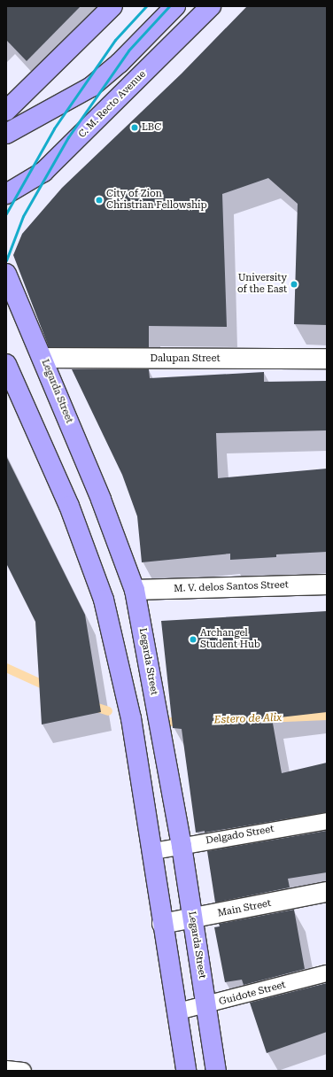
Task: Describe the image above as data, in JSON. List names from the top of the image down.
{
  "streets": {
    "main road": ["C. M. Recto Avenue", "Legarda Street"],
    "street": ["Dalupan Street", "M. V. delos Santos Street", "Main Street"],
    "lane": ["Delgado Street", "Guidote Street"]
  },
  "crossings": [
    ["Dalupan Street", "Legarda Street"],
    ["Legarda Street", "M. V. delos Santos Street"],
    ["Legarda Street", "Delgado Street"],
    ["Legarda Street", "Main Street"],
    ["Legarda Street", "Guidote Street"]
  ],
  "water": ["Estero de Alix"],
  "places": [
    "LBC",
    "City of Zion Christrian Fellowship",
    "University of the East",
    "Archangel Student Hub"
  ]
}
